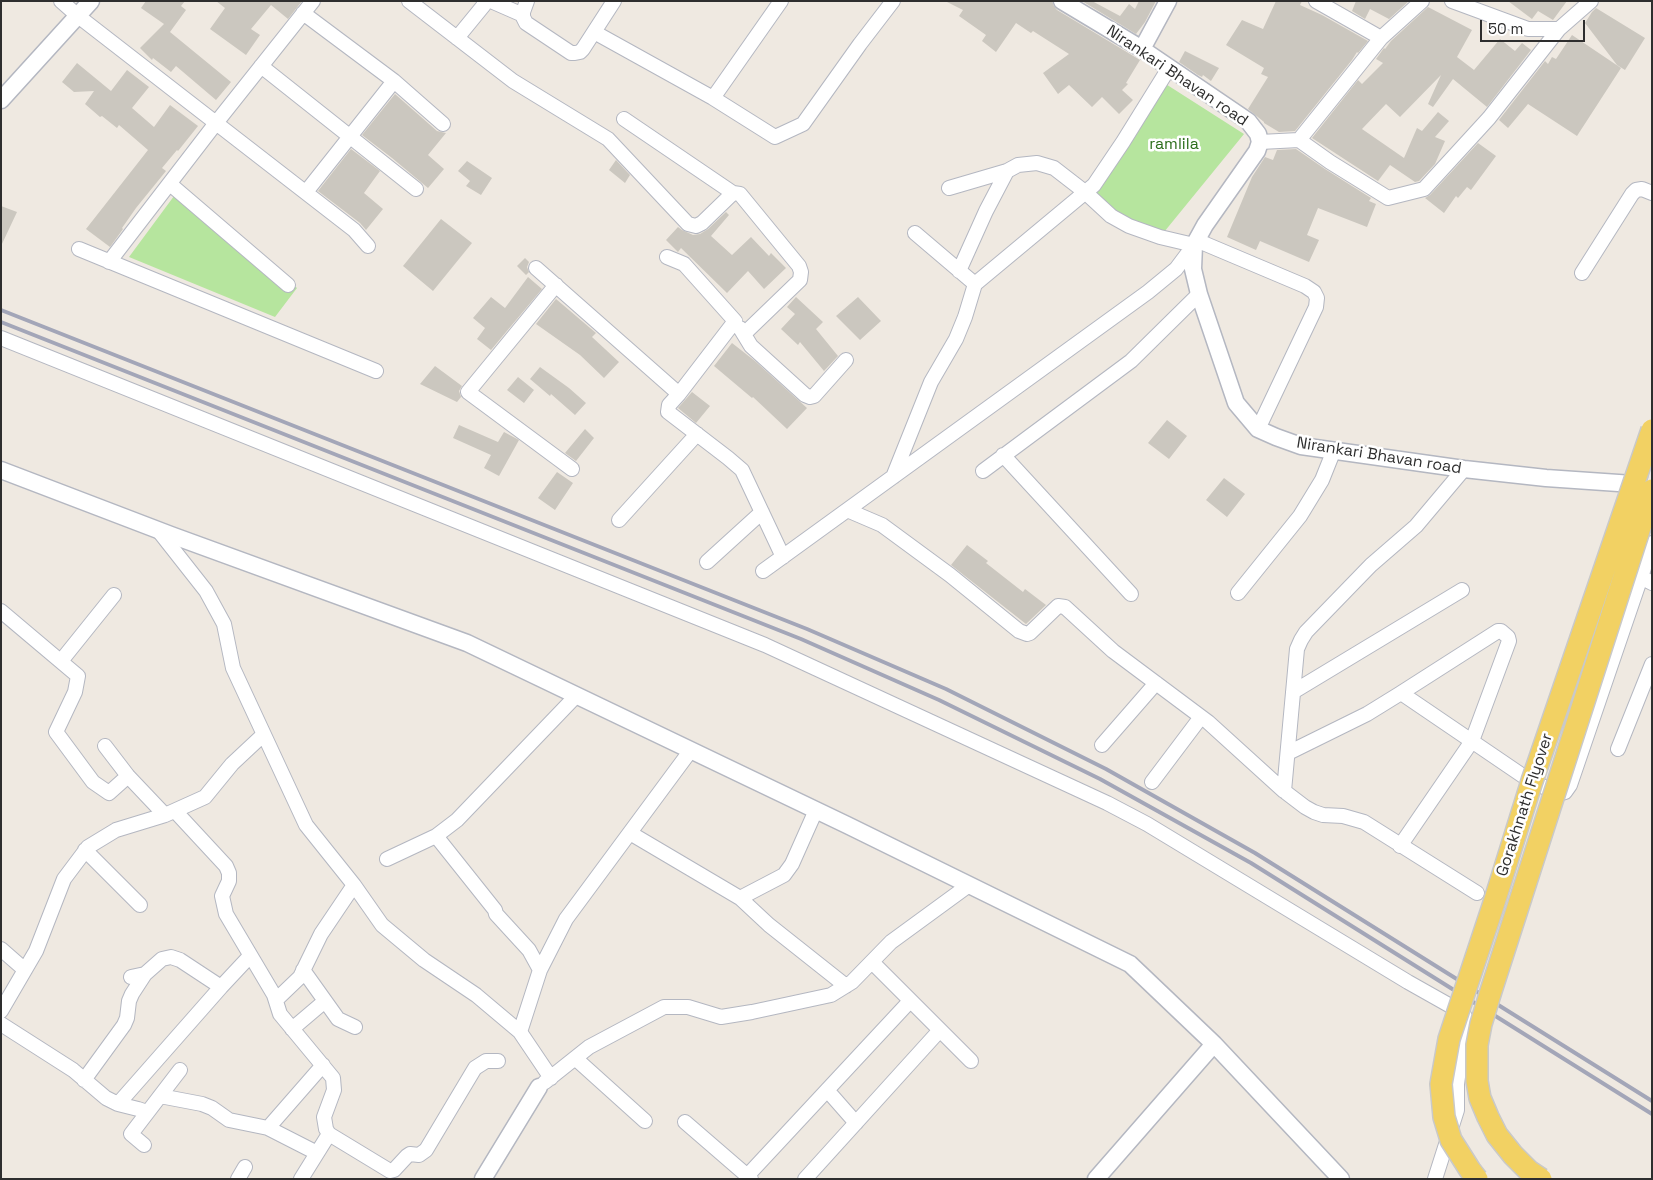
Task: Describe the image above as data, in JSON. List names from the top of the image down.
{
  "streets": {
    "main road": ["Gorakhnath Flyover"],
    "street": ["Nirankari Bhavan road"]
  },
  "parks": ["ramlila"],
  "scale_bar": "50 m"
}
